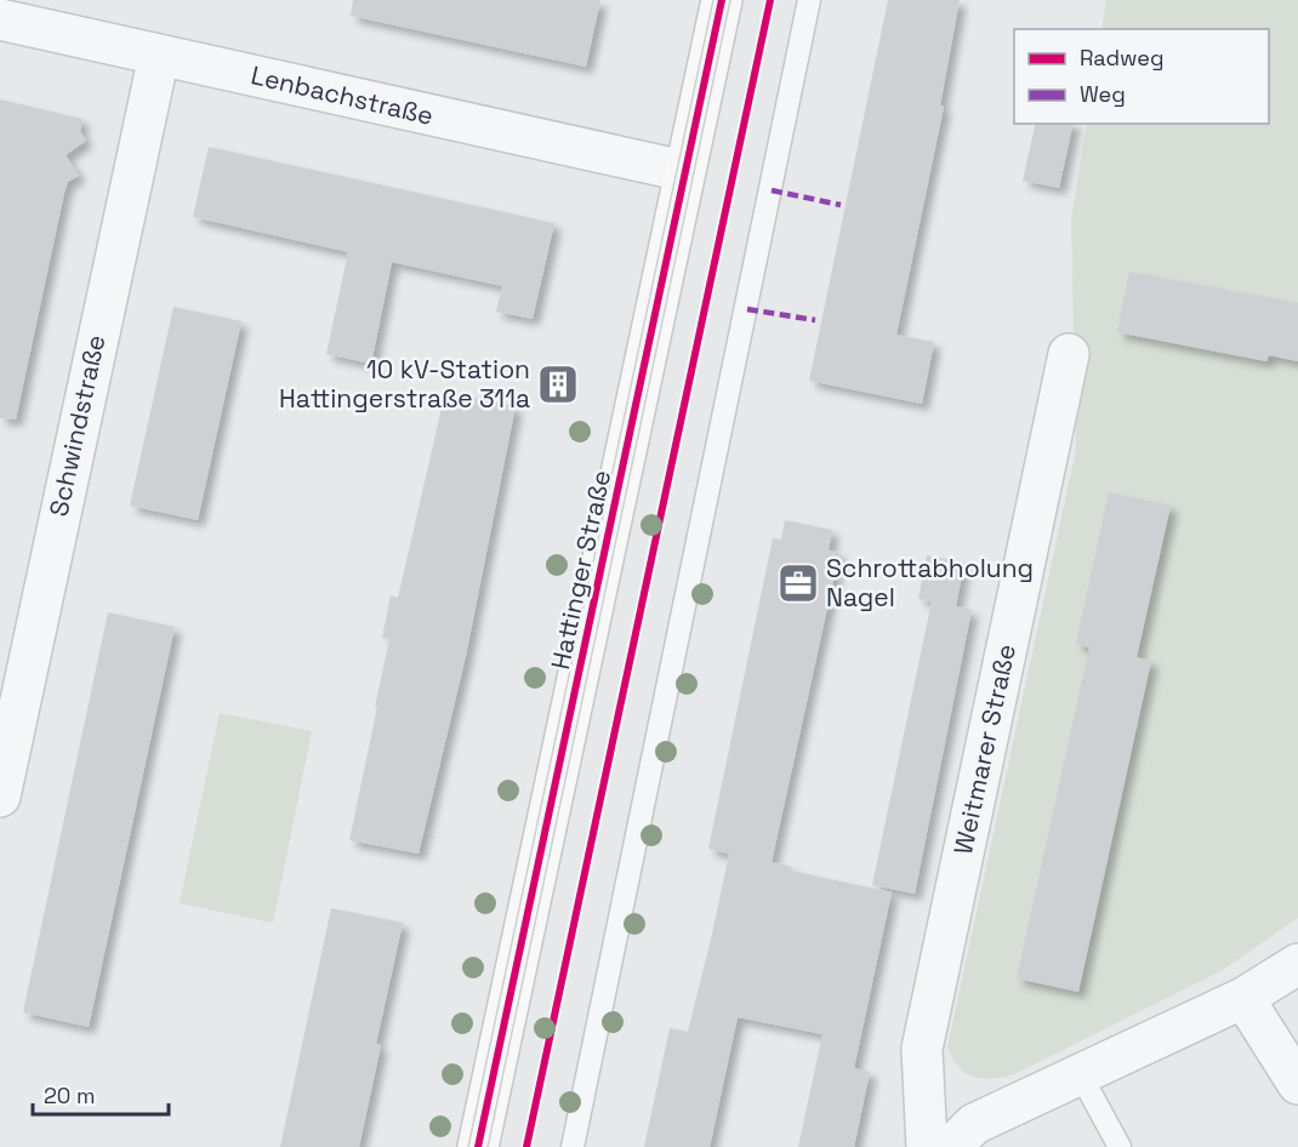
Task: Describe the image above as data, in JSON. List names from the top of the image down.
{
  "streets": {
    "main road": ["Hattinger Straße"],
    "street": ["Lenbachstraße", "Schwindstraße", "Weitmarer Straße"]
  },
  "crossings": [
    ["Lenbachstraße", "Schwindstraße"],
    ["Lenbachstraße", "Hattinger Straße"]
  ],
  "places": {
    "building": ["10 kV-Station Hattingerstraße 311a"],
    "office": ["Schrottabholung Nagel"]
  },
  "legend": ["Radweg", "Weg"],
  "scale_bar": "20 m"
}
